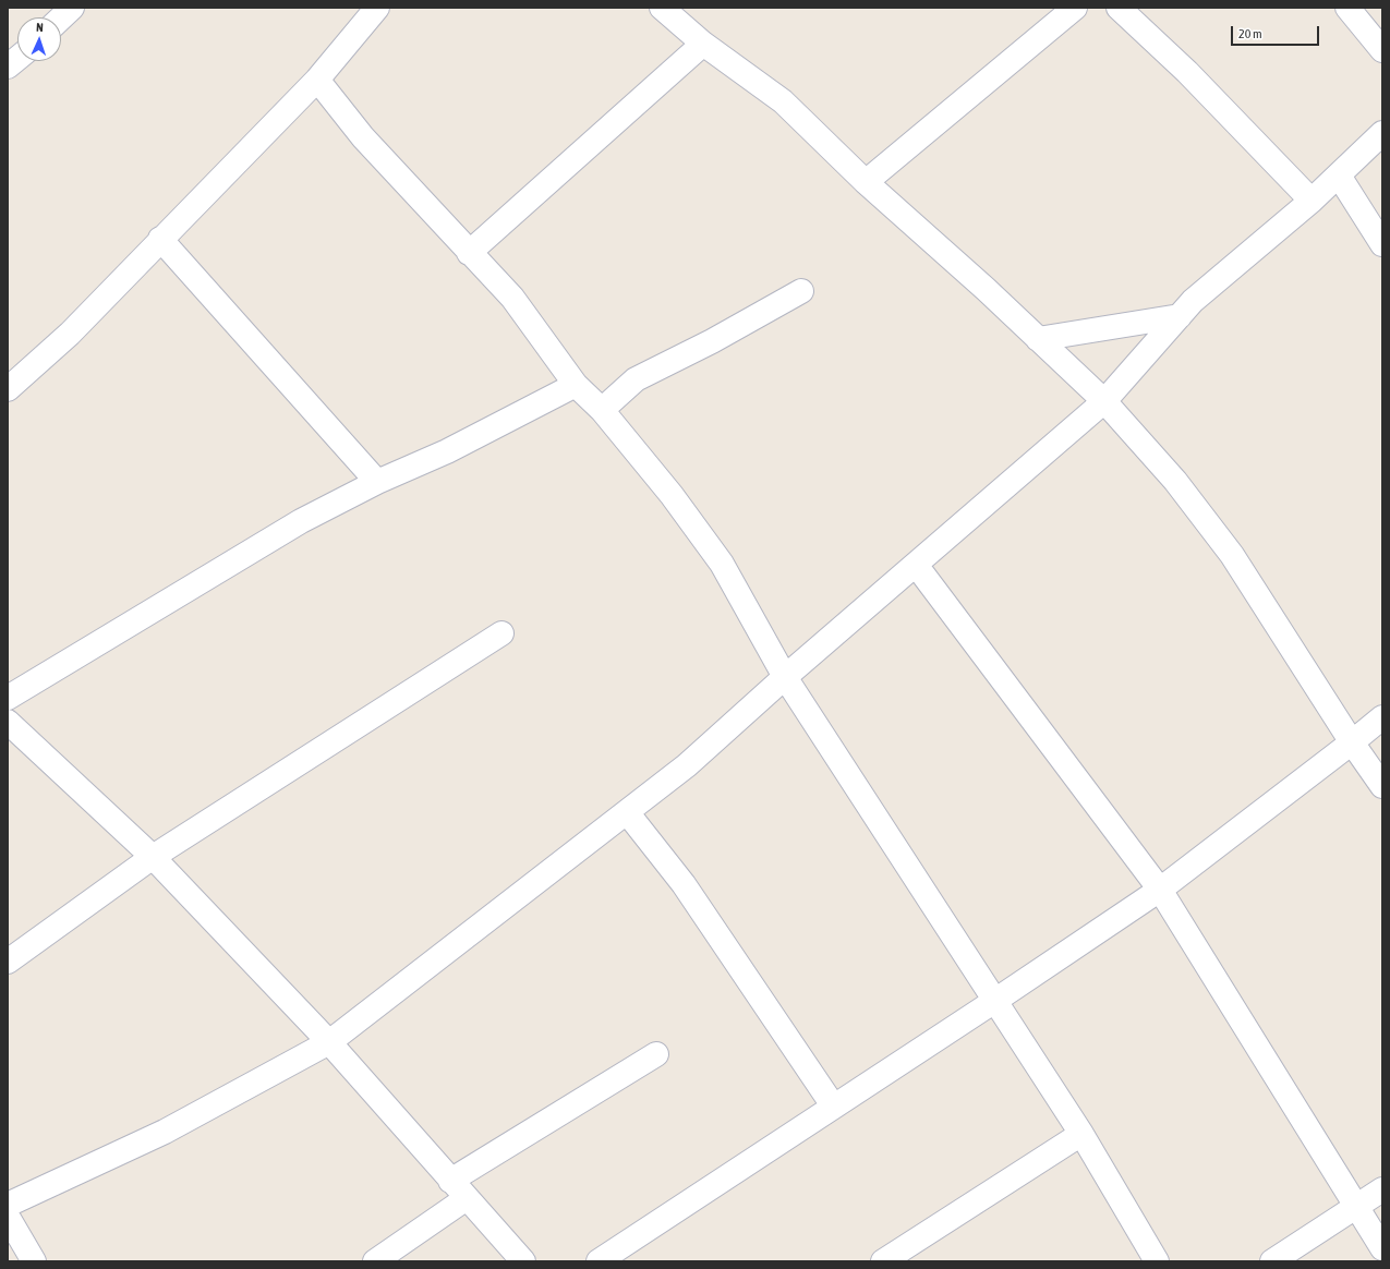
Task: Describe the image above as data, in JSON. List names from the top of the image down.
{
  "scale_bar": "20 m",
  "north": "top"
}
